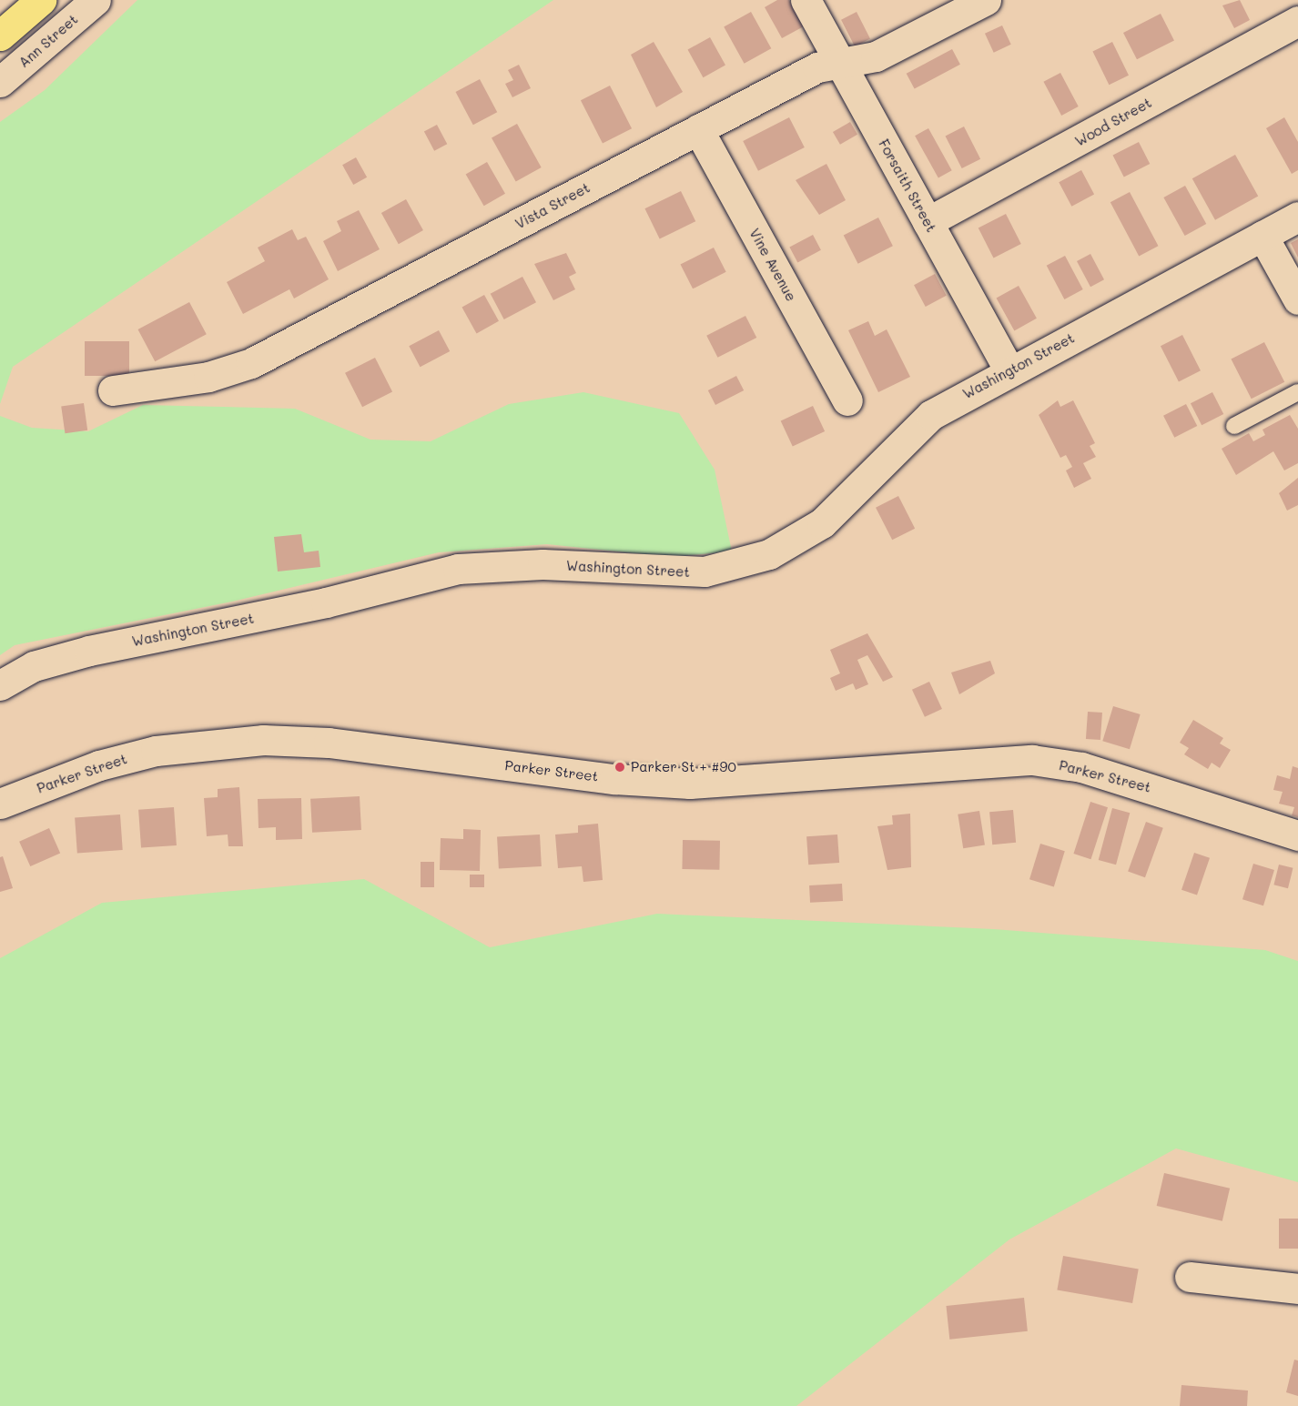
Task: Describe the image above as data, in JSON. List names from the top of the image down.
{
  "streets": {
    "street": [
      "Ann Street",
      "Wood Street",
      "Forsaith Street",
      "Vista Street",
      "Vine Avenue",
      "Washington Street",
      "Parker Street"
    ]
  },
  "crossings": [
    ["Wood Street", "Forsaith Street"],
    ["Forsaith Street", "Vista Street"],
    ["Forsaith Street", "Washington Street"],
    ["Vista Street", "Vine Avenue"]
  ],
  "places": ["Parker St + #90"]
}
